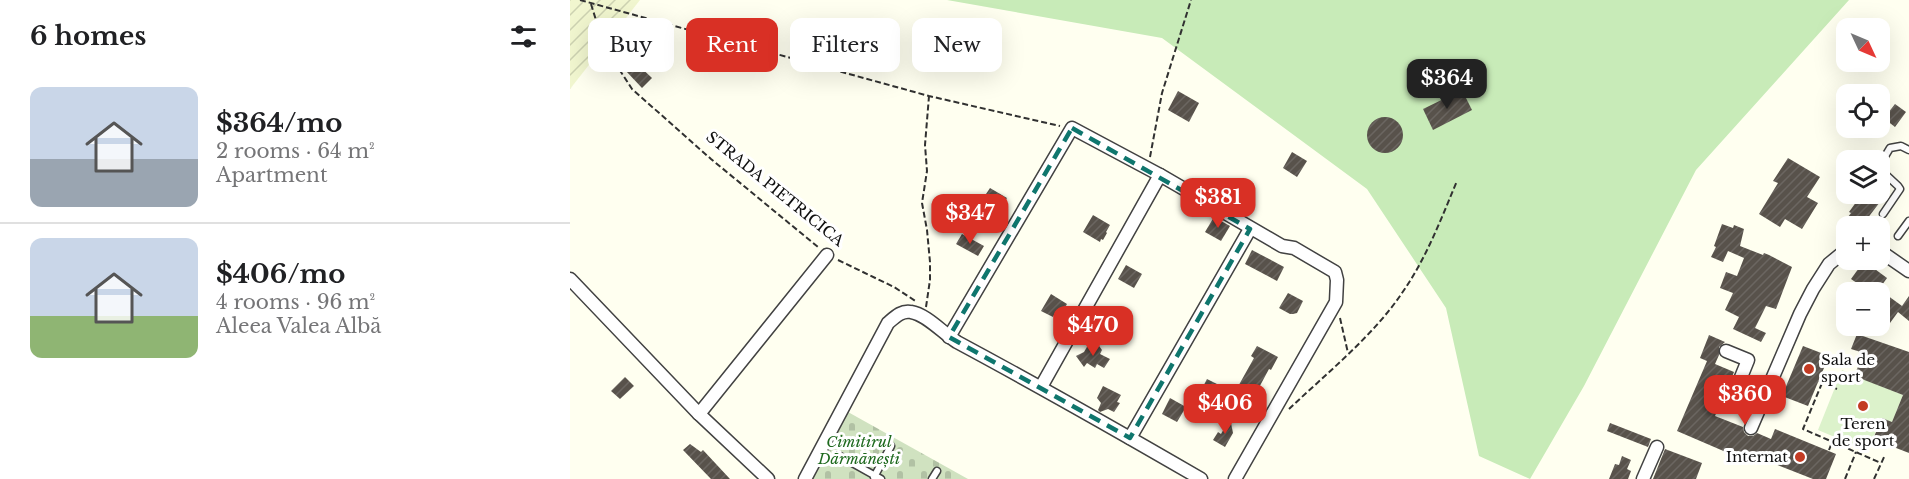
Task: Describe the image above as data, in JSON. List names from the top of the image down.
{
  "streets": {
    "path": ["STRADA PIETRICICA"]
  },
  "parks": ["Cimitirul Dărmănești"],
  "places": ["Sala de sport", "Teren de sport", "Internat"],
  "north": "bottom right",
  "page": {
    "heading": "6 homes",
    "map_buttons": ["+", "−"],
    "chip": [
      "Buy",
      "Rent",
      "Filters",
      "New"
    ],
    "price": [
      "$364",
      "$381",
      "$347",
      "$470",
      "$360",
      "$406"
    ],
    "list": [
      {
        "name": "$364/mo",
        "note": "2 rooms · 64 m² · Apartment"
      },
      {
        "name": "$406/mo",
        "note": "4 rooms · 96 m² · Aleea Valea Albă"
      }
    ]
  }
}
